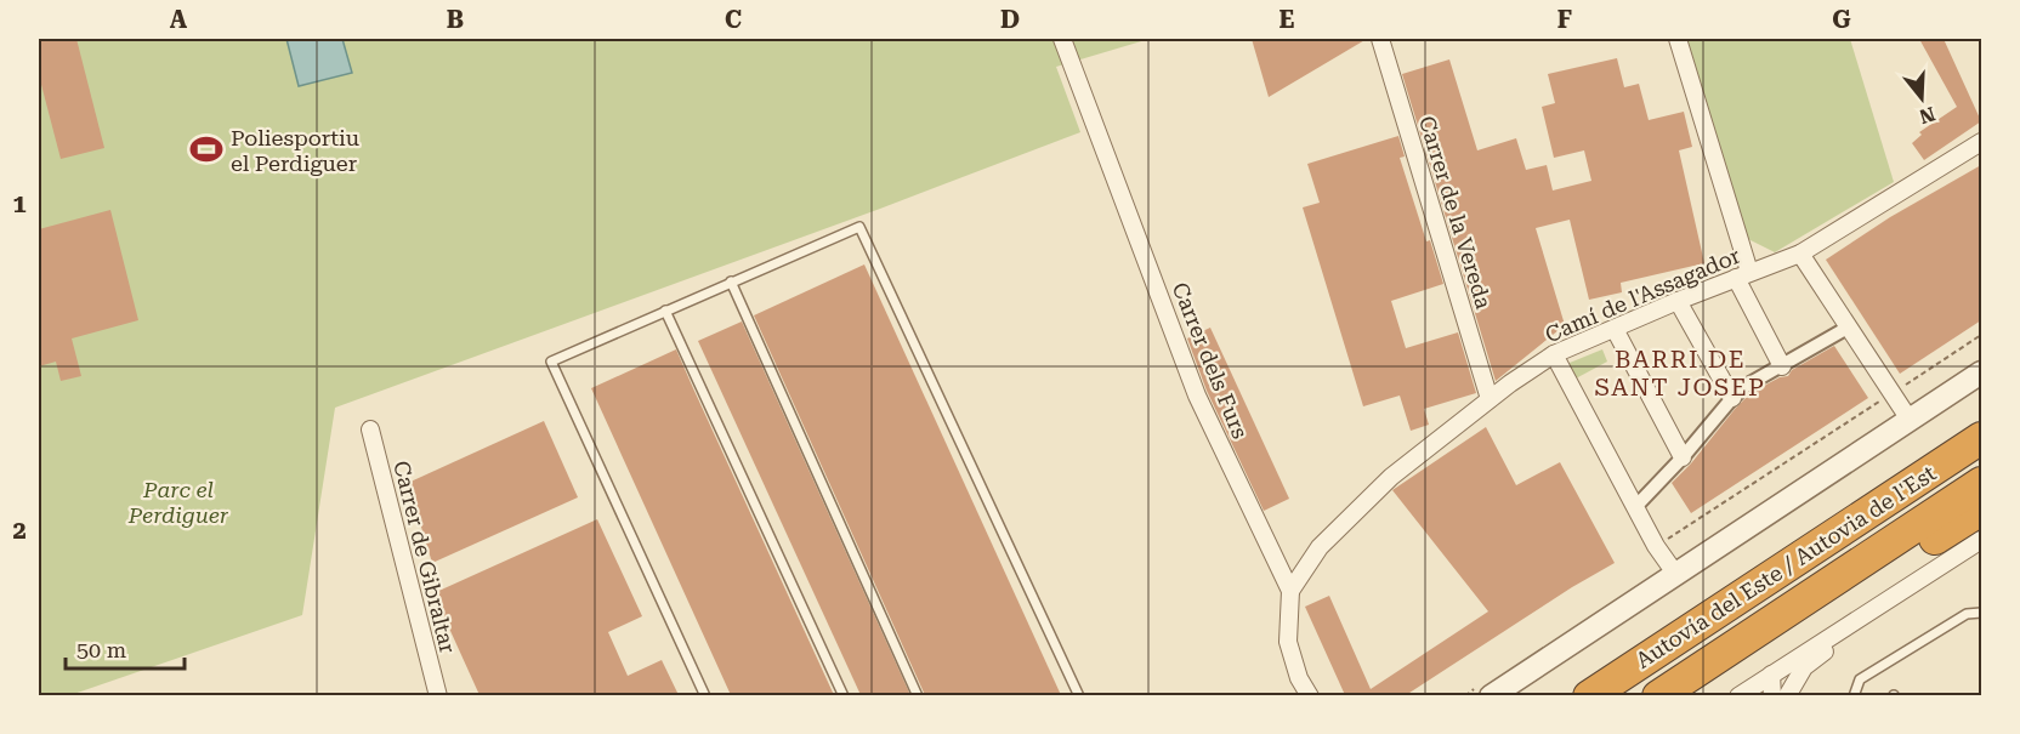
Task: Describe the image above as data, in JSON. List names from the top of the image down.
{
  "streets": {
    "highway": ["Autovía del Este / Autovia de l'Est"],
    "street": [
      "Carrer de la Vereda",
      "Camí de l'Assagador",
      "Carrer dels Furs",
      "Carrer de Gibraltar"
    ]
  },
  "crossings": [
    ["Carrer de la Vereda", "Camí de l'Assagador"],
    ["Camí de l'Assagador", "Carrer dels Furs"]
  ],
  "districts": ["BARRI DE SANT JOSEP"],
  "parks": ["Parc el Perdiguer"],
  "places": {
    "sports": ["Poliesportiu el Perdiguer"]
  },
  "scale_bar": "50 m",
  "north": "bottom",
  "grid": {
    "columns": [
      "A",
      "B",
      "C",
      "D",
      "E",
      "F",
      "G"
    ],
    "rows": ["1", "2"]
  }
}
